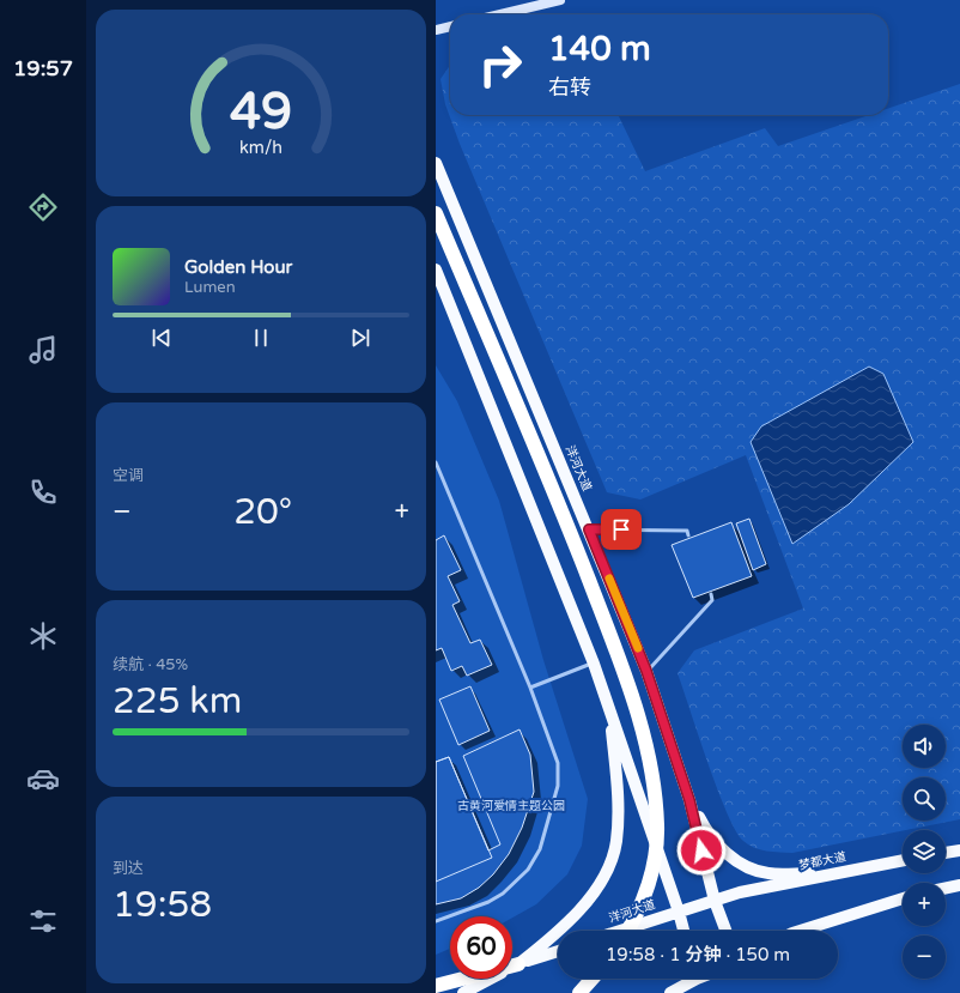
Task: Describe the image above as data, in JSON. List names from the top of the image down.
{
  "streets": {
    "main road": ["洋河大道", "梦都大道"]
  },
  "crossings": [
    ["洋河大道", "梦都大道"]
  ],
  "parks": ["古黄河爱情主题公园"],
  "page": {
    "tabs": "19:57",
    "turn": ["140 m", "右转"],
    "song": ["Golden Hour", "Lumen"],
    "tile": [
      "空调",
      ["续航 · 45%", "225 km"],
      ["到达", "19:58"]
    ],
    "heat": ["−", "20°", "+"],
    "map_buttons": ["+", "−"],
    "limit": "60",
    "trip": "19:58 · 1 分钟 · 150 m",
    "gauge": ["49", "km/h"]
  }
}
